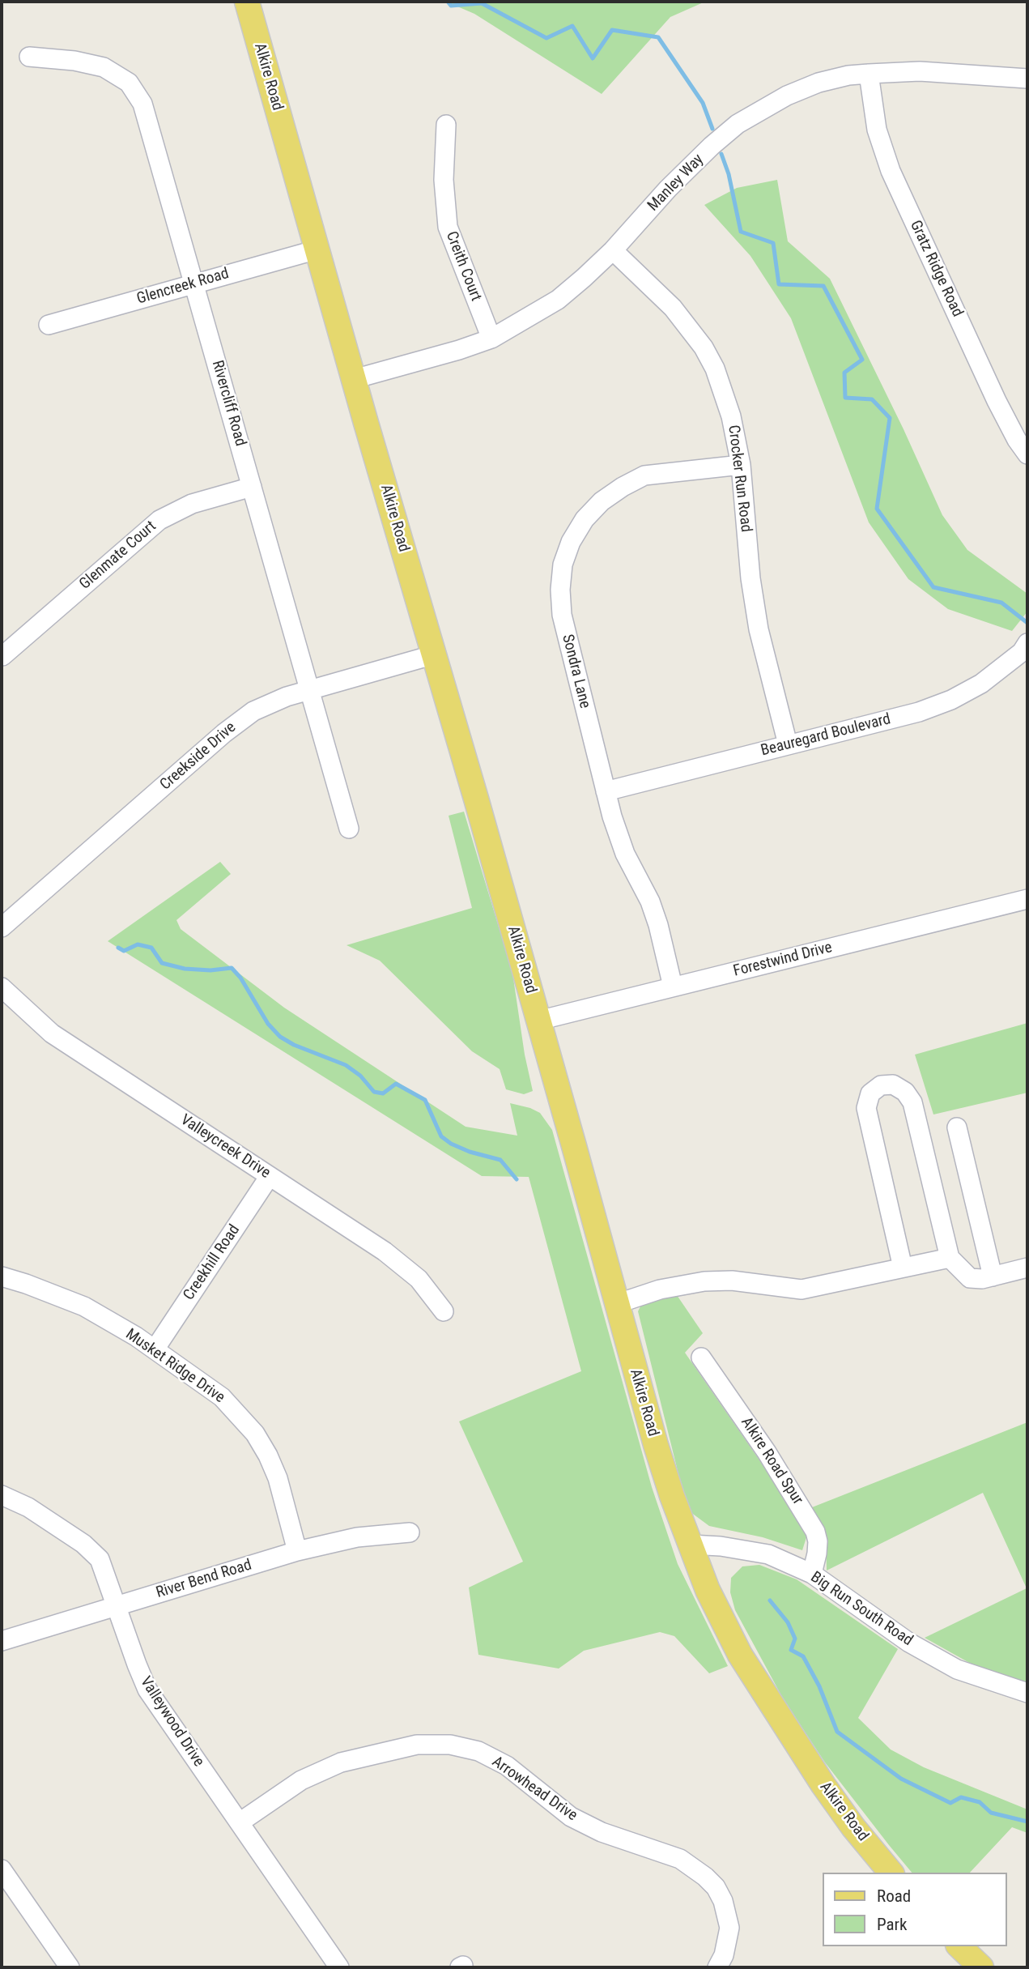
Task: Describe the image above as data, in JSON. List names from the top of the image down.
{
  "streets": {
    "main road": ["Alkire Road"],
    "street": [
      "Manley Way",
      "Creith Court",
      "Gratz Ridge Road",
      "Glencreek Road",
      "Rivercliff Road",
      "Crocker Run Road",
      "Glenmate Court",
      "Sondra Lane",
      "Beauregard Boulevard",
      "Creekside Drive",
      "Forestwind Drive",
      "Valleycreek Drive",
      "Creekhill Road",
      "Musket Ridge Drive",
      "Alkire Road Spur",
      "River Bend Road",
      "Big Run South Road",
      "Valleywood Drive",
      "Arrowhead Drive"
    ]
  },
  "crossings": [
    ["Alkire Road", "Manley Way"],
    ["Alkire Road", "Glencreek Road"],
    ["Alkire Road", "Creekside Drive"],
    ["Alkire Road", "Forestwind Drive"],
    ["Alkire Road", "Big Run South Road"],
    ["Manley Way", "Creith Court"],
    ["Manley Way", "Gratz Ridge Road"],
    ["Manley Way", "Crocker Run Road"],
    ["Glencreek Road", "Rivercliff Road"],
    ["Rivercliff Road", "Glenmate Court"],
    ["Rivercliff Road", "Creekside Drive"],
    ["Crocker Run Road", "Sondra Lane"],
    ["Crocker Run Road", "Beauregard Boulevard"],
    ["Sondra Lane", "Beauregard Boulevard"],
    ["Sondra Lane", "Forestwind Drive"],
    ["Valleycreek Drive", "Creekhill Road"],
    ["Creekhill Road", "Musket Ridge Drive"],
    ["Musket Ridge Drive", "River Bend Road"],
    ["Alkire Road Spur", "Big Run South Road"],
    ["River Bend Road", "Valleywood Drive"],
    ["Valleywood Drive", "Arrowhead Drive"]
  ],
  "legend": ["Road", "Park"]
}
